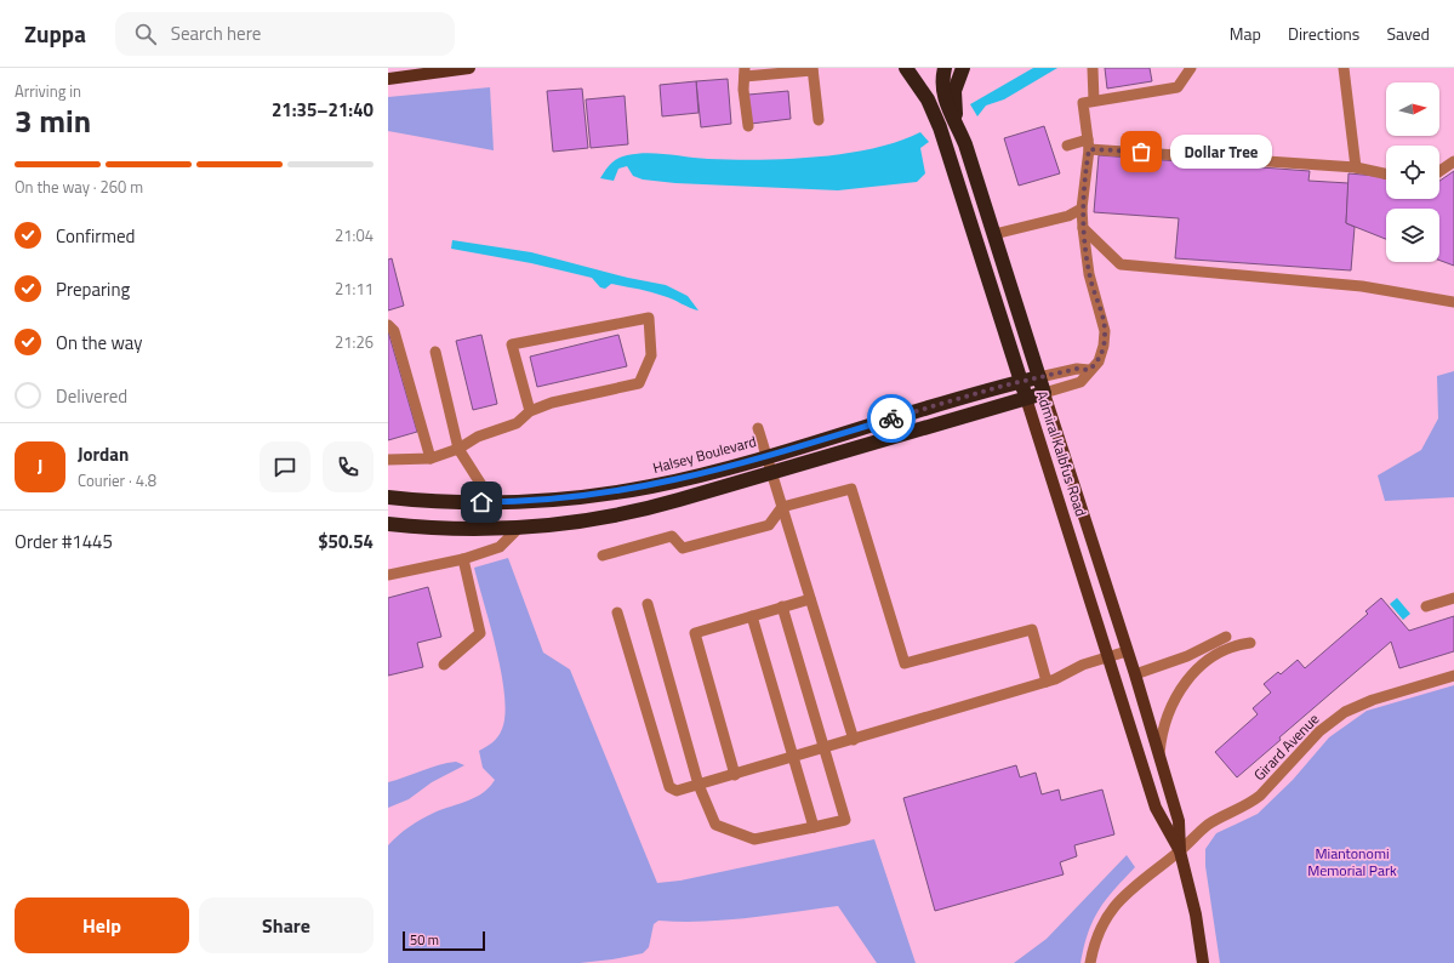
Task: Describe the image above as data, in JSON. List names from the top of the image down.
{
  "streets": {
    "highway": ["Admiral Kalbfus Road", "Halsey Boulevard"],
    "street": ["Girard Avenue"]
  },
  "crossings": [
    ["Admiral Kalbfus Road", "Halsey Boulevard"],
    ["Admiral Kalbfus Road", "Girard Avenue"]
  ],
  "parks": ["Miantonomi Memorial Park"],
  "places": ["Dollar Tree"],
  "scale_bar": "50 m",
  "north": "right",
  "page": {
    "header": "Zuppa",
    "search": "Search here",
    "nav": ["Map", "Directions", "Saved"],
    "heading": ["3 min", "Arriving in", "21:35–21:40"],
    "panel": [
      "Jordan",
      "Courier · 4.8",
      "Order #1445",
      "$50.54"
    ],
    "bubble": "Dollar Tree",
    "bar": "On the way · 260 m",
    "list": [
      ["Confirmed", "21:04"],
      ["Preparing", "21:11"],
      ["On the way", "21:26"],
      "Delivered"
    ],
    "round": "J",
    "buttons": ["Help", "Share"],
    "scale": "50 m"
  }
}
